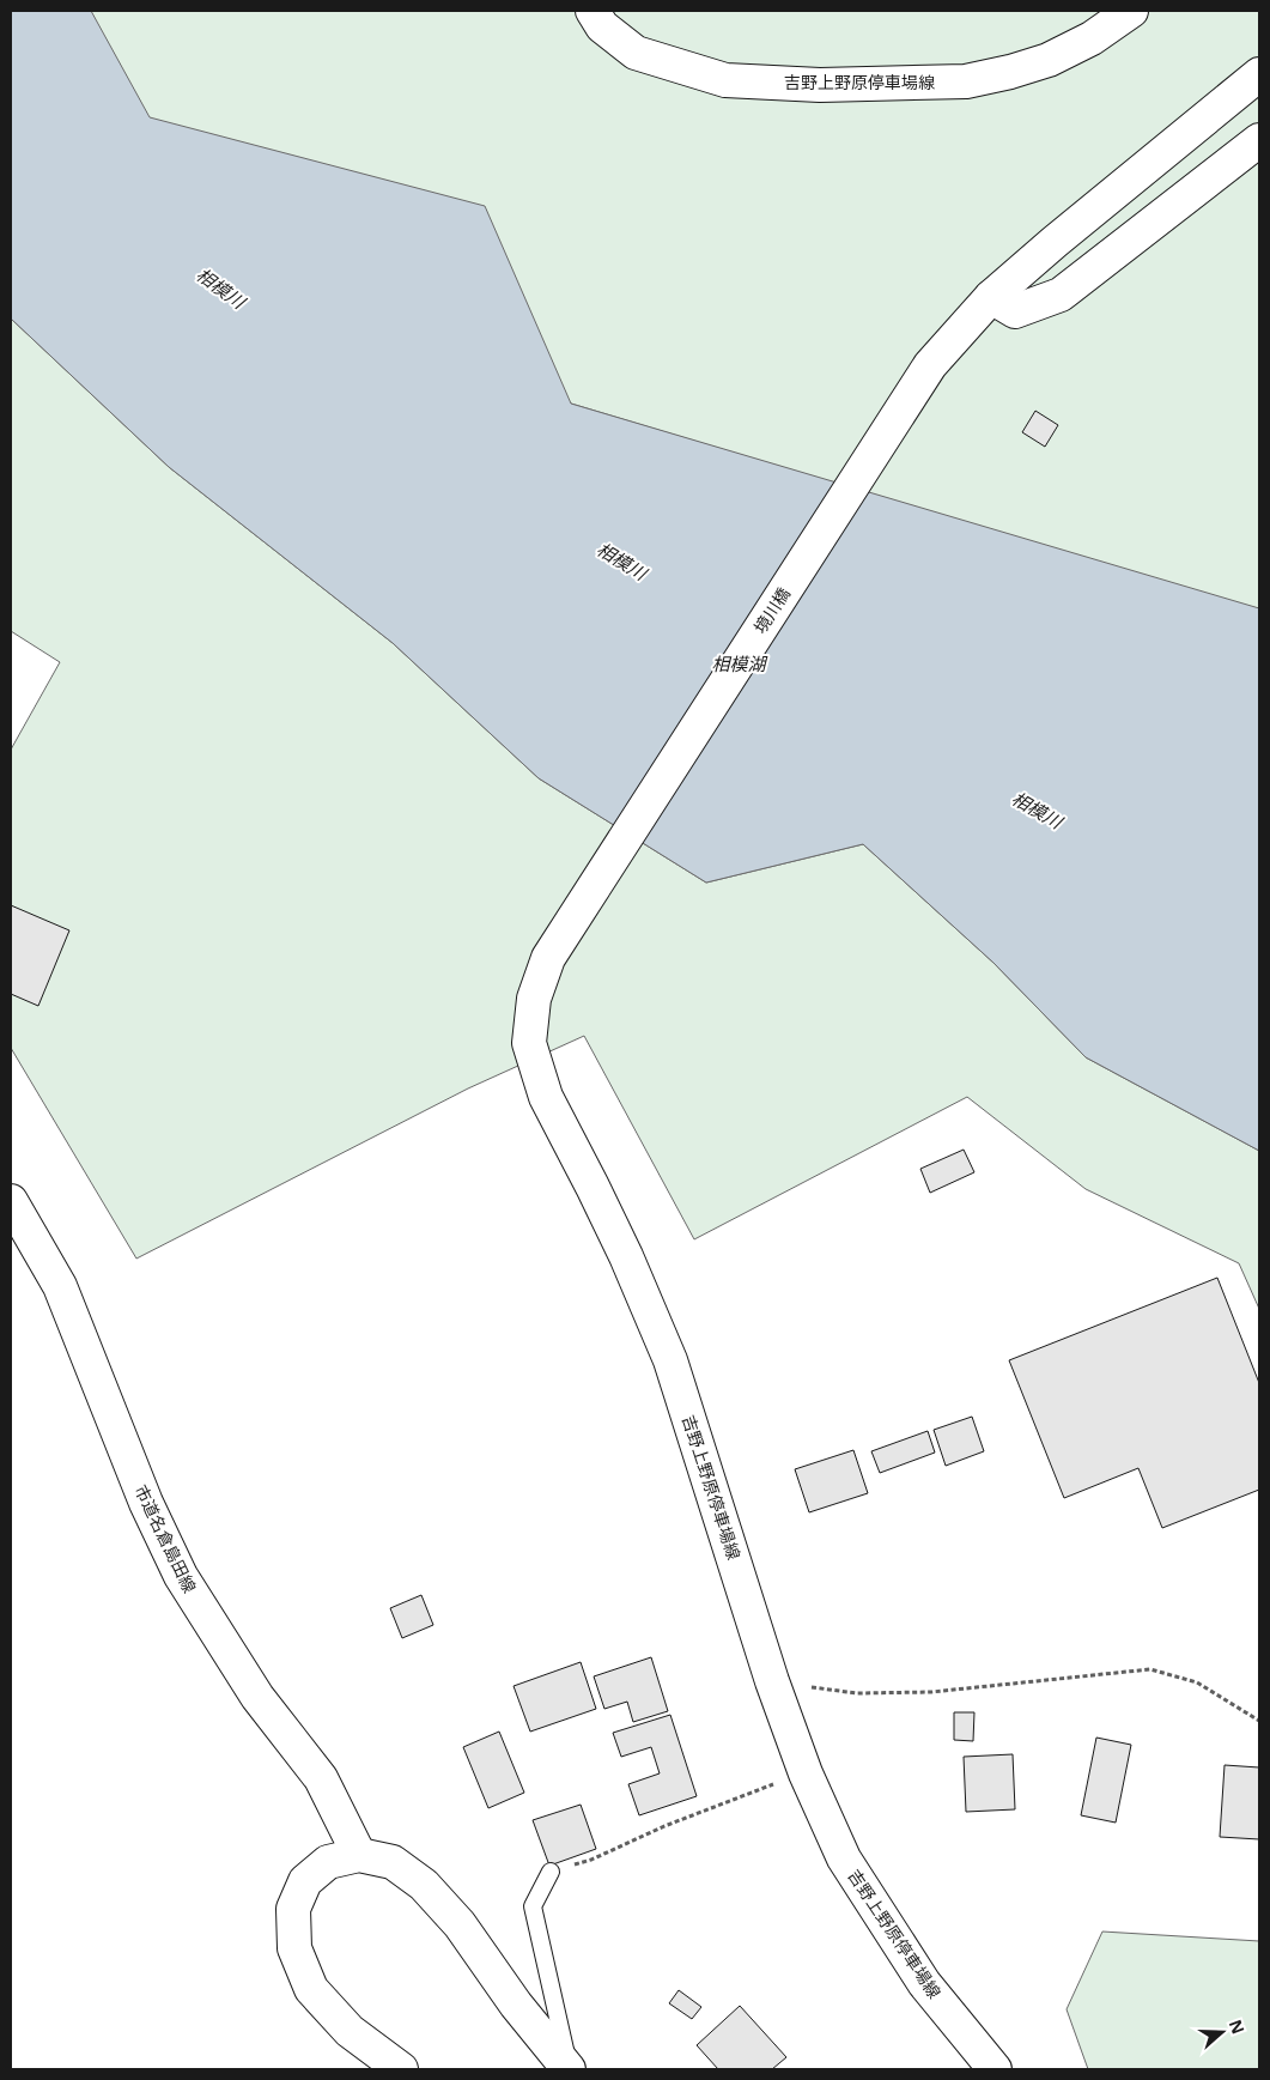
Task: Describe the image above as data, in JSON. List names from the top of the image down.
{
  "streets": {
    "main road": ["吉野上野原停車場線", "境川橋", "市道名倉島田線"]
  },
  "crossings": [
    ["吉野上野原停車場線", "境川橋"]
  ],
  "water": ["相模川", "相模湖"],
  "north": "right"
}
